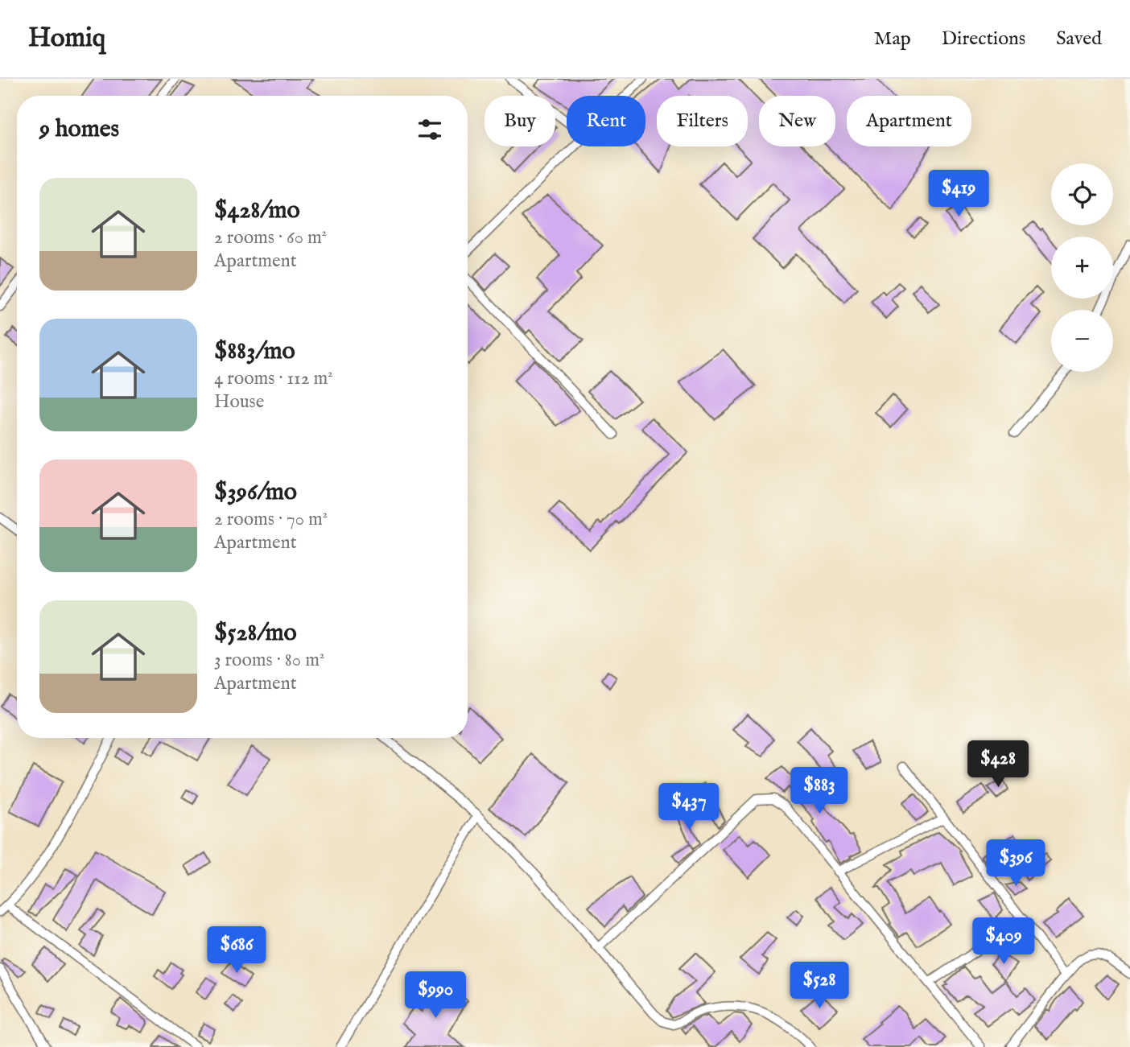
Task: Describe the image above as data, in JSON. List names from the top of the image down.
{
  "page": {
    "header": "Homiq",
    "nav": ["Map", "Directions", "Saved"],
    "chip": [
      "Buy",
      "Rent",
      "Filters",
      "New",
      "Apartment"
    ],
    "heading": "9 homes",
    "map_buttons": ["+", "−"],
    "list": [
      {
        "name": "$428/mo",
        "note": "2 rooms · 60 m² · Apartment"
      },
      {
        "name": "$883/mo",
        "note": "4 rooms · 112 m² · House"
      },
      {
        "name": "$396/mo",
        "note": "2 rooms · 70 m² · Apartment"
      },
      {
        "name": "$528/mo",
        "note": "3 rooms · 80 m² · Apartment"
      }
    ],
    "price": [
      "$419",
      "$428",
      "$883",
      "$437",
      "$396",
      "$409",
      "$686",
      "$528",
      "$990"
    ]
  }
}
